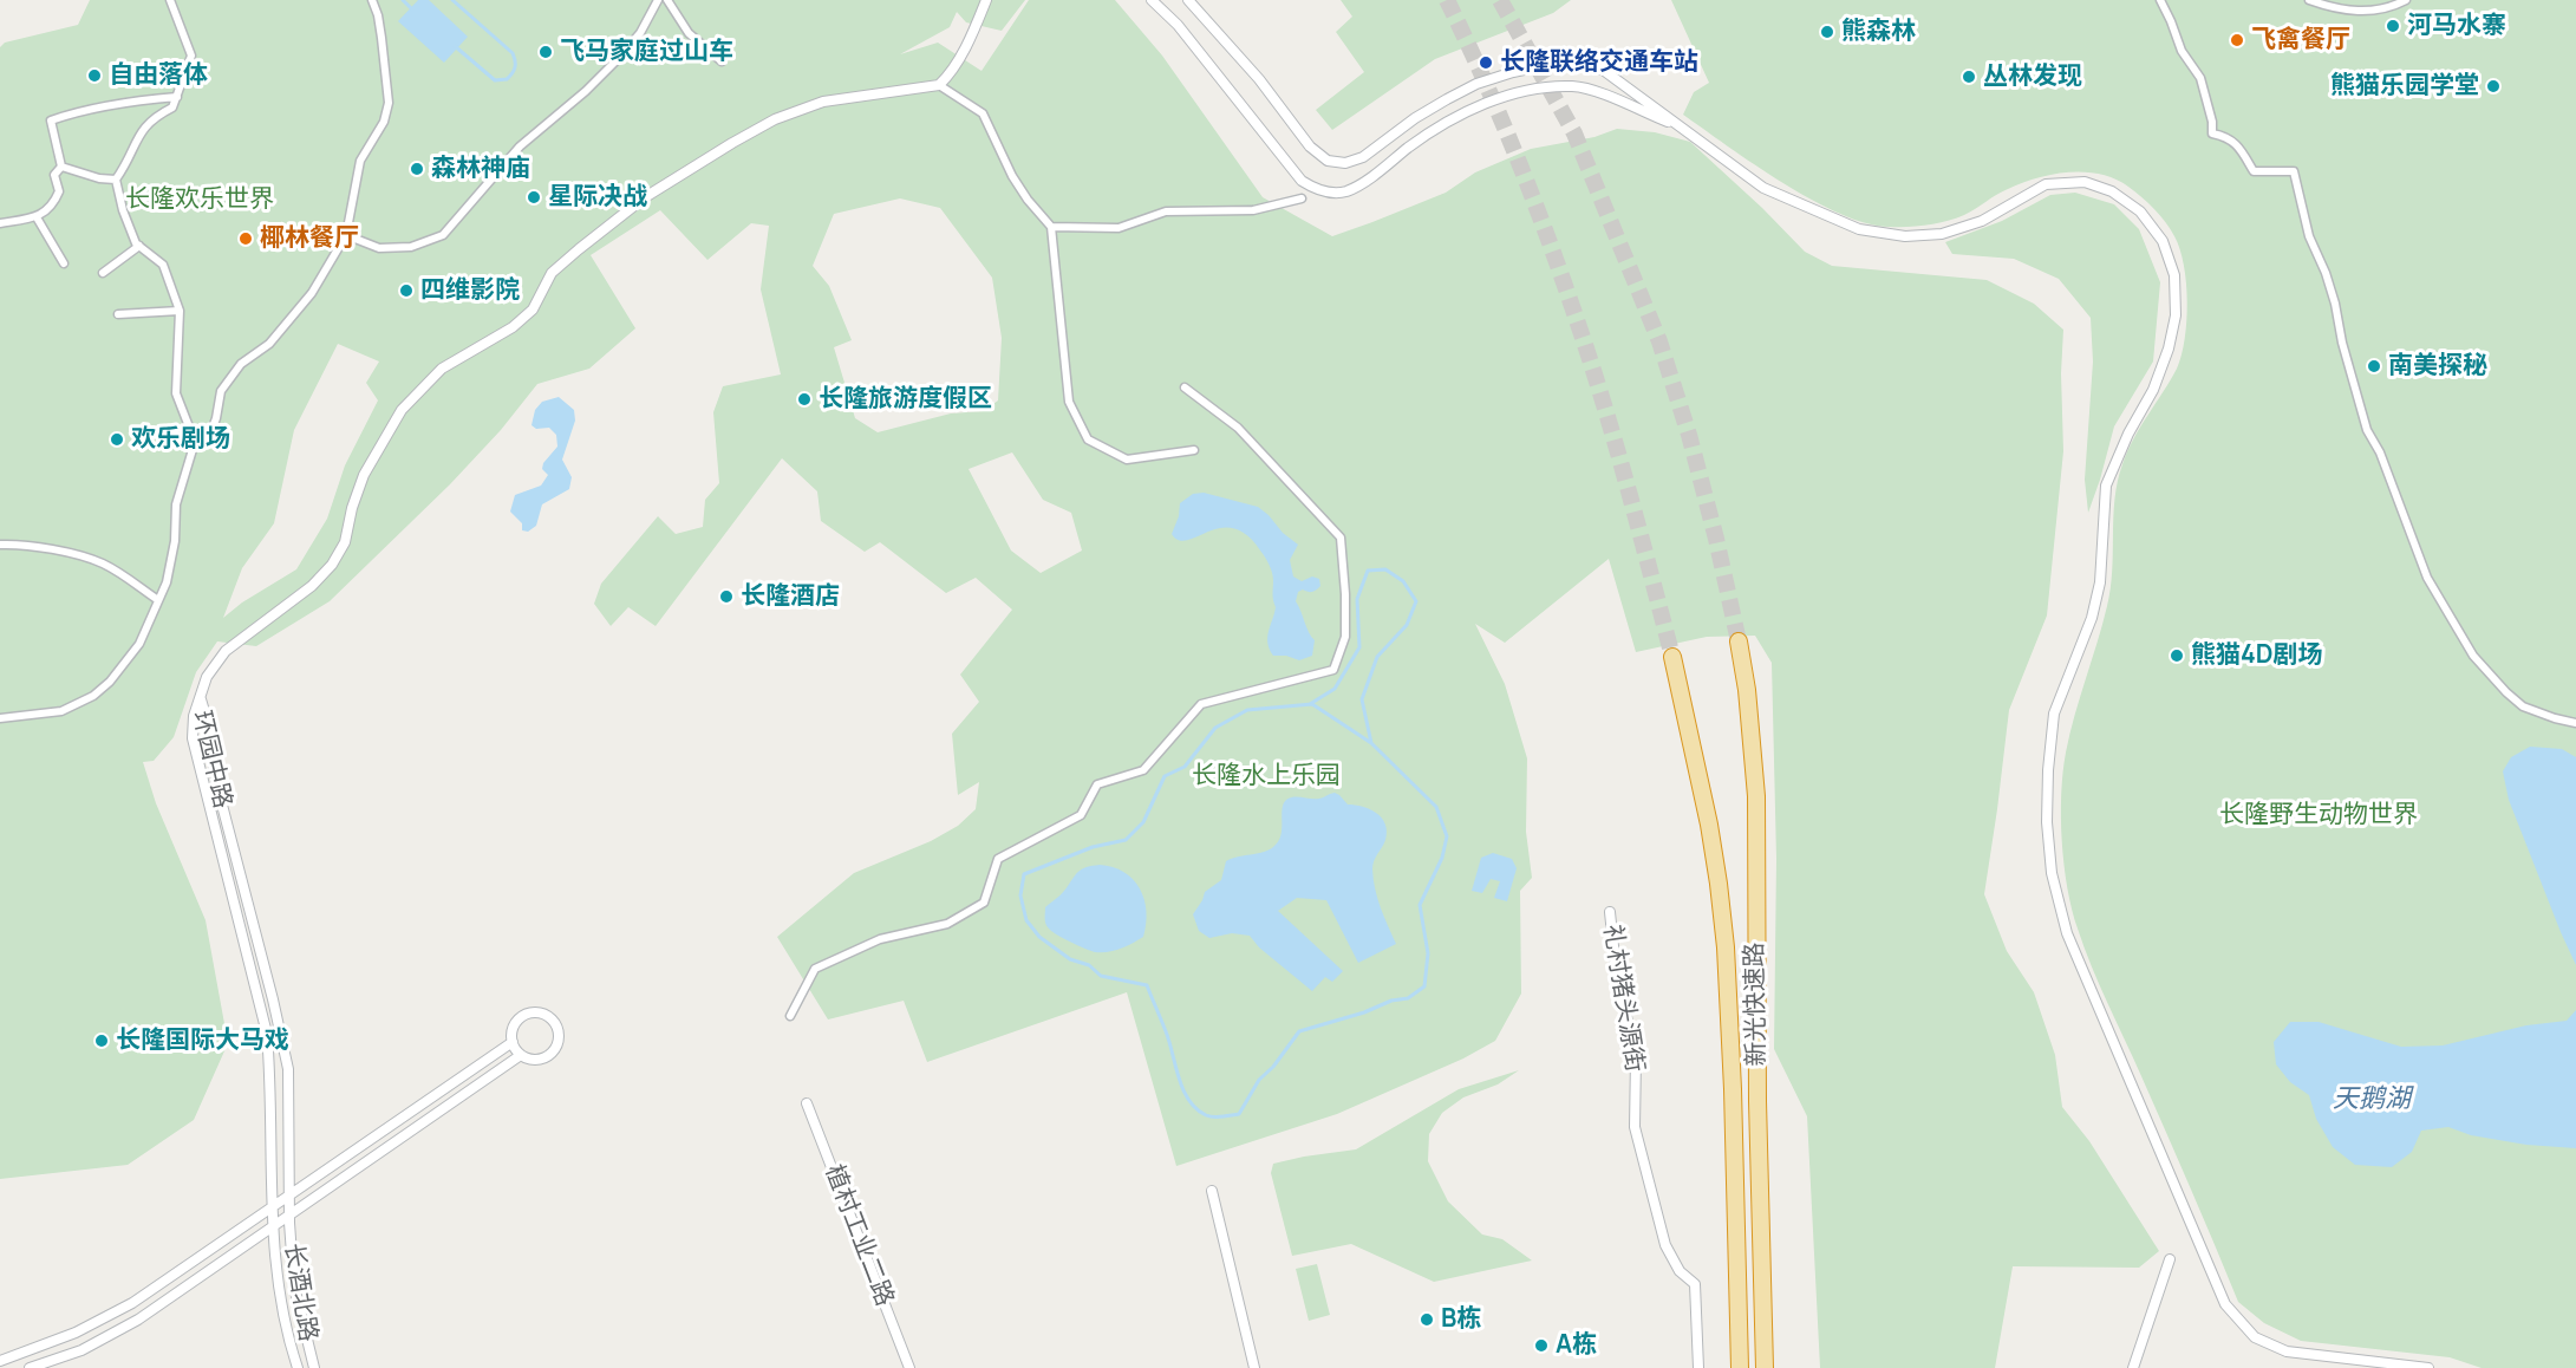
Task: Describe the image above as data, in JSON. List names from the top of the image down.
{
  "streets": {
    "highway": ["新光快速路"],
    "street": [
      "环园中路",
      "礼村猪头源街",
      "植村工业二路",
      "长酒北路"
    ]
  },
  "crossings": [
    ["环园中路", "长酒北路"]
  ],
  "water": ["天鹅湖"],
  "parks": ["长隆欢乐世界", "长隆水上乐园", "长隆野生动物世界"],
  "places": [
    "河马水寨",
    "熊森林",
    "飞禽餐厅",
    "飞马家庭过山车",
    "长隆联络交通车站",
    "自由落体",
    "丛林发现",
    "熊猫乐园学堂",
    "森林神庙",
    "星际决战",
    "椰林餐厅",
    "四维影院",
    "南美探秘",
    "长隆旅游度假区",
    "欢乐剧场",
    "长隆酒店",
    "熊猫4D剧场",
    "长隆国际大马戏",
    "B栋",
    "A栋"
  ]
}
